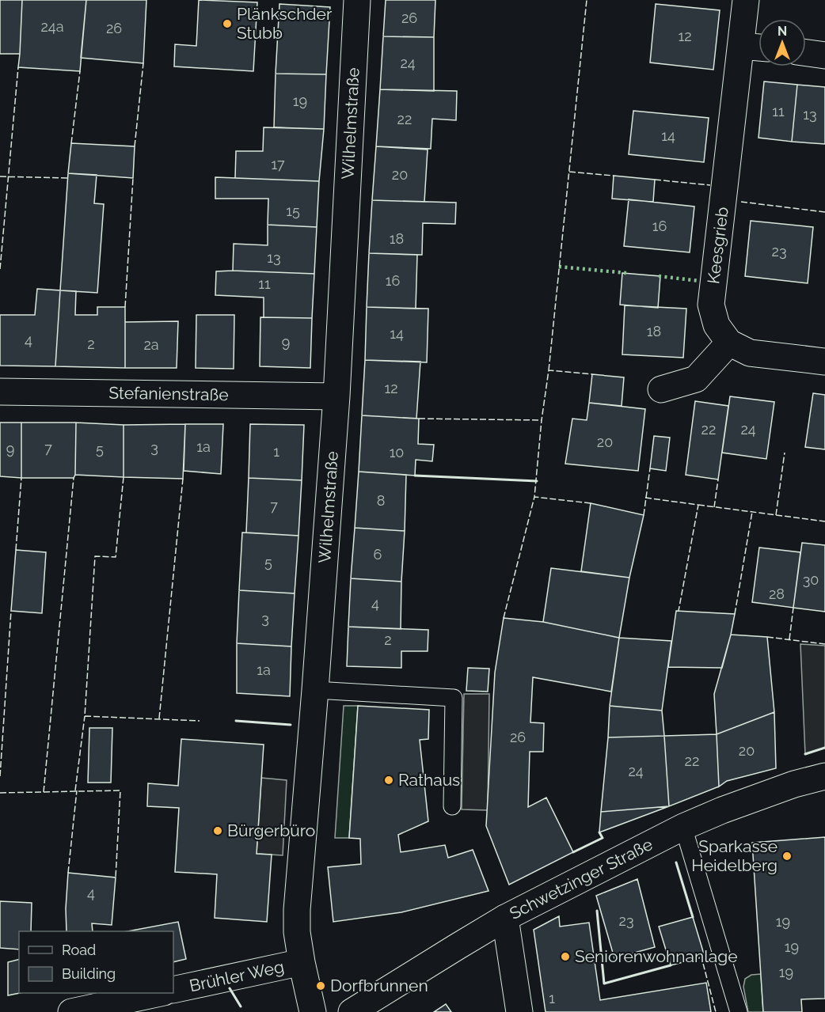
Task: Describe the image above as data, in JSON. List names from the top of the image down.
{
  "streets": {
    "street": [
      "Wilhelmstraße",
      "Keesgrieb",
      "Stefanienstraße",
      "Schwetzinger Straße",
      "Brühler Weg"
    ]
  },
  "crossings": [
    ["Wilhelmstraße", "Stefanienstraße"],
    ["Wilhelmstraße", "Brühler Weg"]
  ],
  "places": [
    "Plänkschder Stubb",
    "Rathaus",
    "Bürgerbüro",
    "Sparkasse Heidelberg",
    "Seniorenwohnanlage",
    "Dorfbrunnen"
  ],
  "house_numbers": [
    "26",
    "24a",
    "26",
    "12",
    "24",
    "19",
    "11",
    "13",
    "22",
    "14",
    "17",
    "20",
    "15",
    "16",
    "18",
    "23",
    "13",
    "16",
    "11",
    "18",
    "14",
    "4",
    "9",
    "2",
    "2a",
    "12",
    "22",
    "24",
    "20",
    "1a",
    "3",
    "7",
    "9",
    "5",
    "1",
    "10",
    "8",
    "7",
    "6",
    "5",
    "30",
    "28",
    "4",
    "3",
    "2",
    "1a",
    "26",
    "20",
    "22",
    "24",
    "4",
    "23",
    "19",
    "19",
    "19",
    "1"
  ],
  "legend": ["Road", "Building"],
  "north": "top"
}
